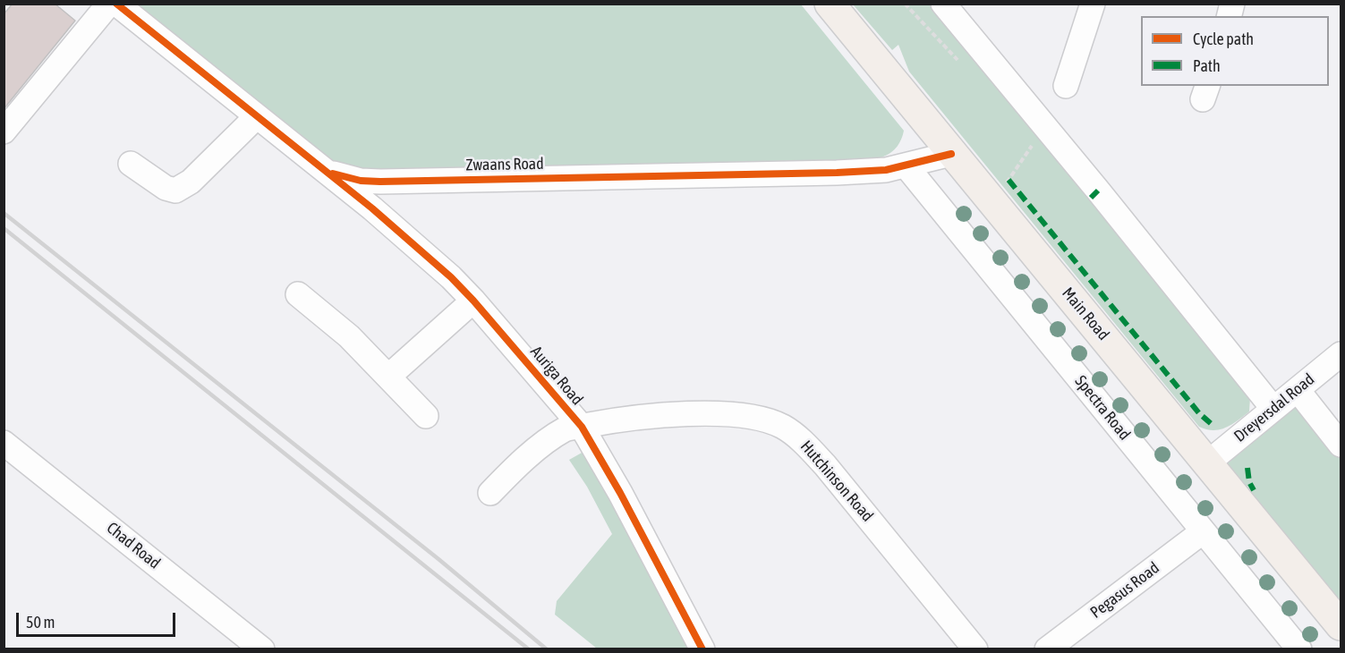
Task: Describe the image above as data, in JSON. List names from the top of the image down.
{
  "streets": {
    "main road": ["Main Road"],
    "street": [
      "Zwaans Road",
      "Auriga Road",
      "Spectra Road",
      "Dreyersdal Road",
      "Hutchinson Road",
      "Chad Road",
      "Pegasus Road"
    ]
  },
  "crossings": [
    ["Zwaans Road", "Main Road"],
    ["Zwaans Road", "Auriga Road"],
    ["Zwaans Road", "Spectra Road"],
    ["Main Road", "Dreyersdal Road"],
    ["Auriga Road", "Hutchinson Road"],
    ["Spectra Road", "Pegasus Road"]
  ],
  "legend": ["Cycle path", "Path"],
  "scale_bar": "50 m"
}
